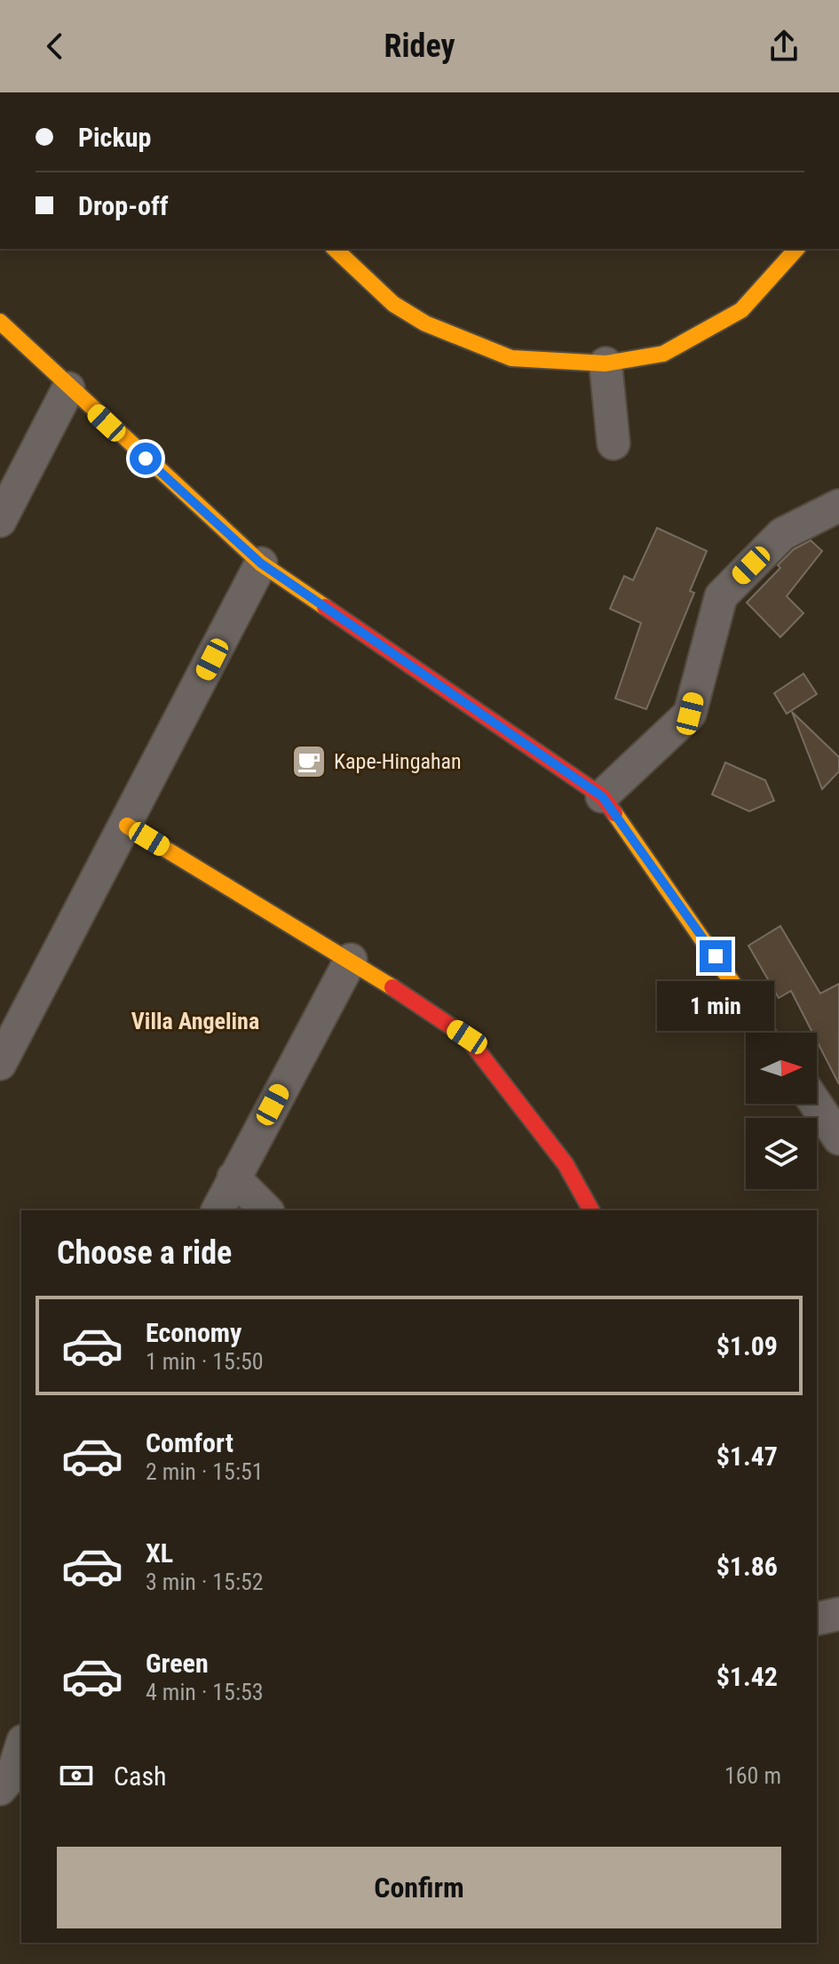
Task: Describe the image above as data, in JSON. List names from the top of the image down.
{
  "districts": ["Villa Angelina"],
  "places": {
    "cafe": ["Kape-Hingahan"]
  },
  "north": "right",
  "page": {
    "header": "Ridey",
    "banner": ["Pickup", "Drop-off"],
    "bubble": "1 min",
    "heading": "Choose a ride",
    "list": [
      {
        "name": "Economy",
        "note": "1 min · 15:50",
        "value": "$1.09"
      },
      {
        "name": "Comfort",
        "note": "2 min · 15:51",
        "value": "$1.47"
      },
      {
        "name": "XL",
        "note": "3 min · 15:52",
        "value": "$1.86"
      },
      {
        "name": "Green",
        "note": "4 min · 15:53",
        "value": "$1.42"
      }
    ],
    "pay": ["Cash", "160 m"],
    "buttons": "Confirm"
  }
}
